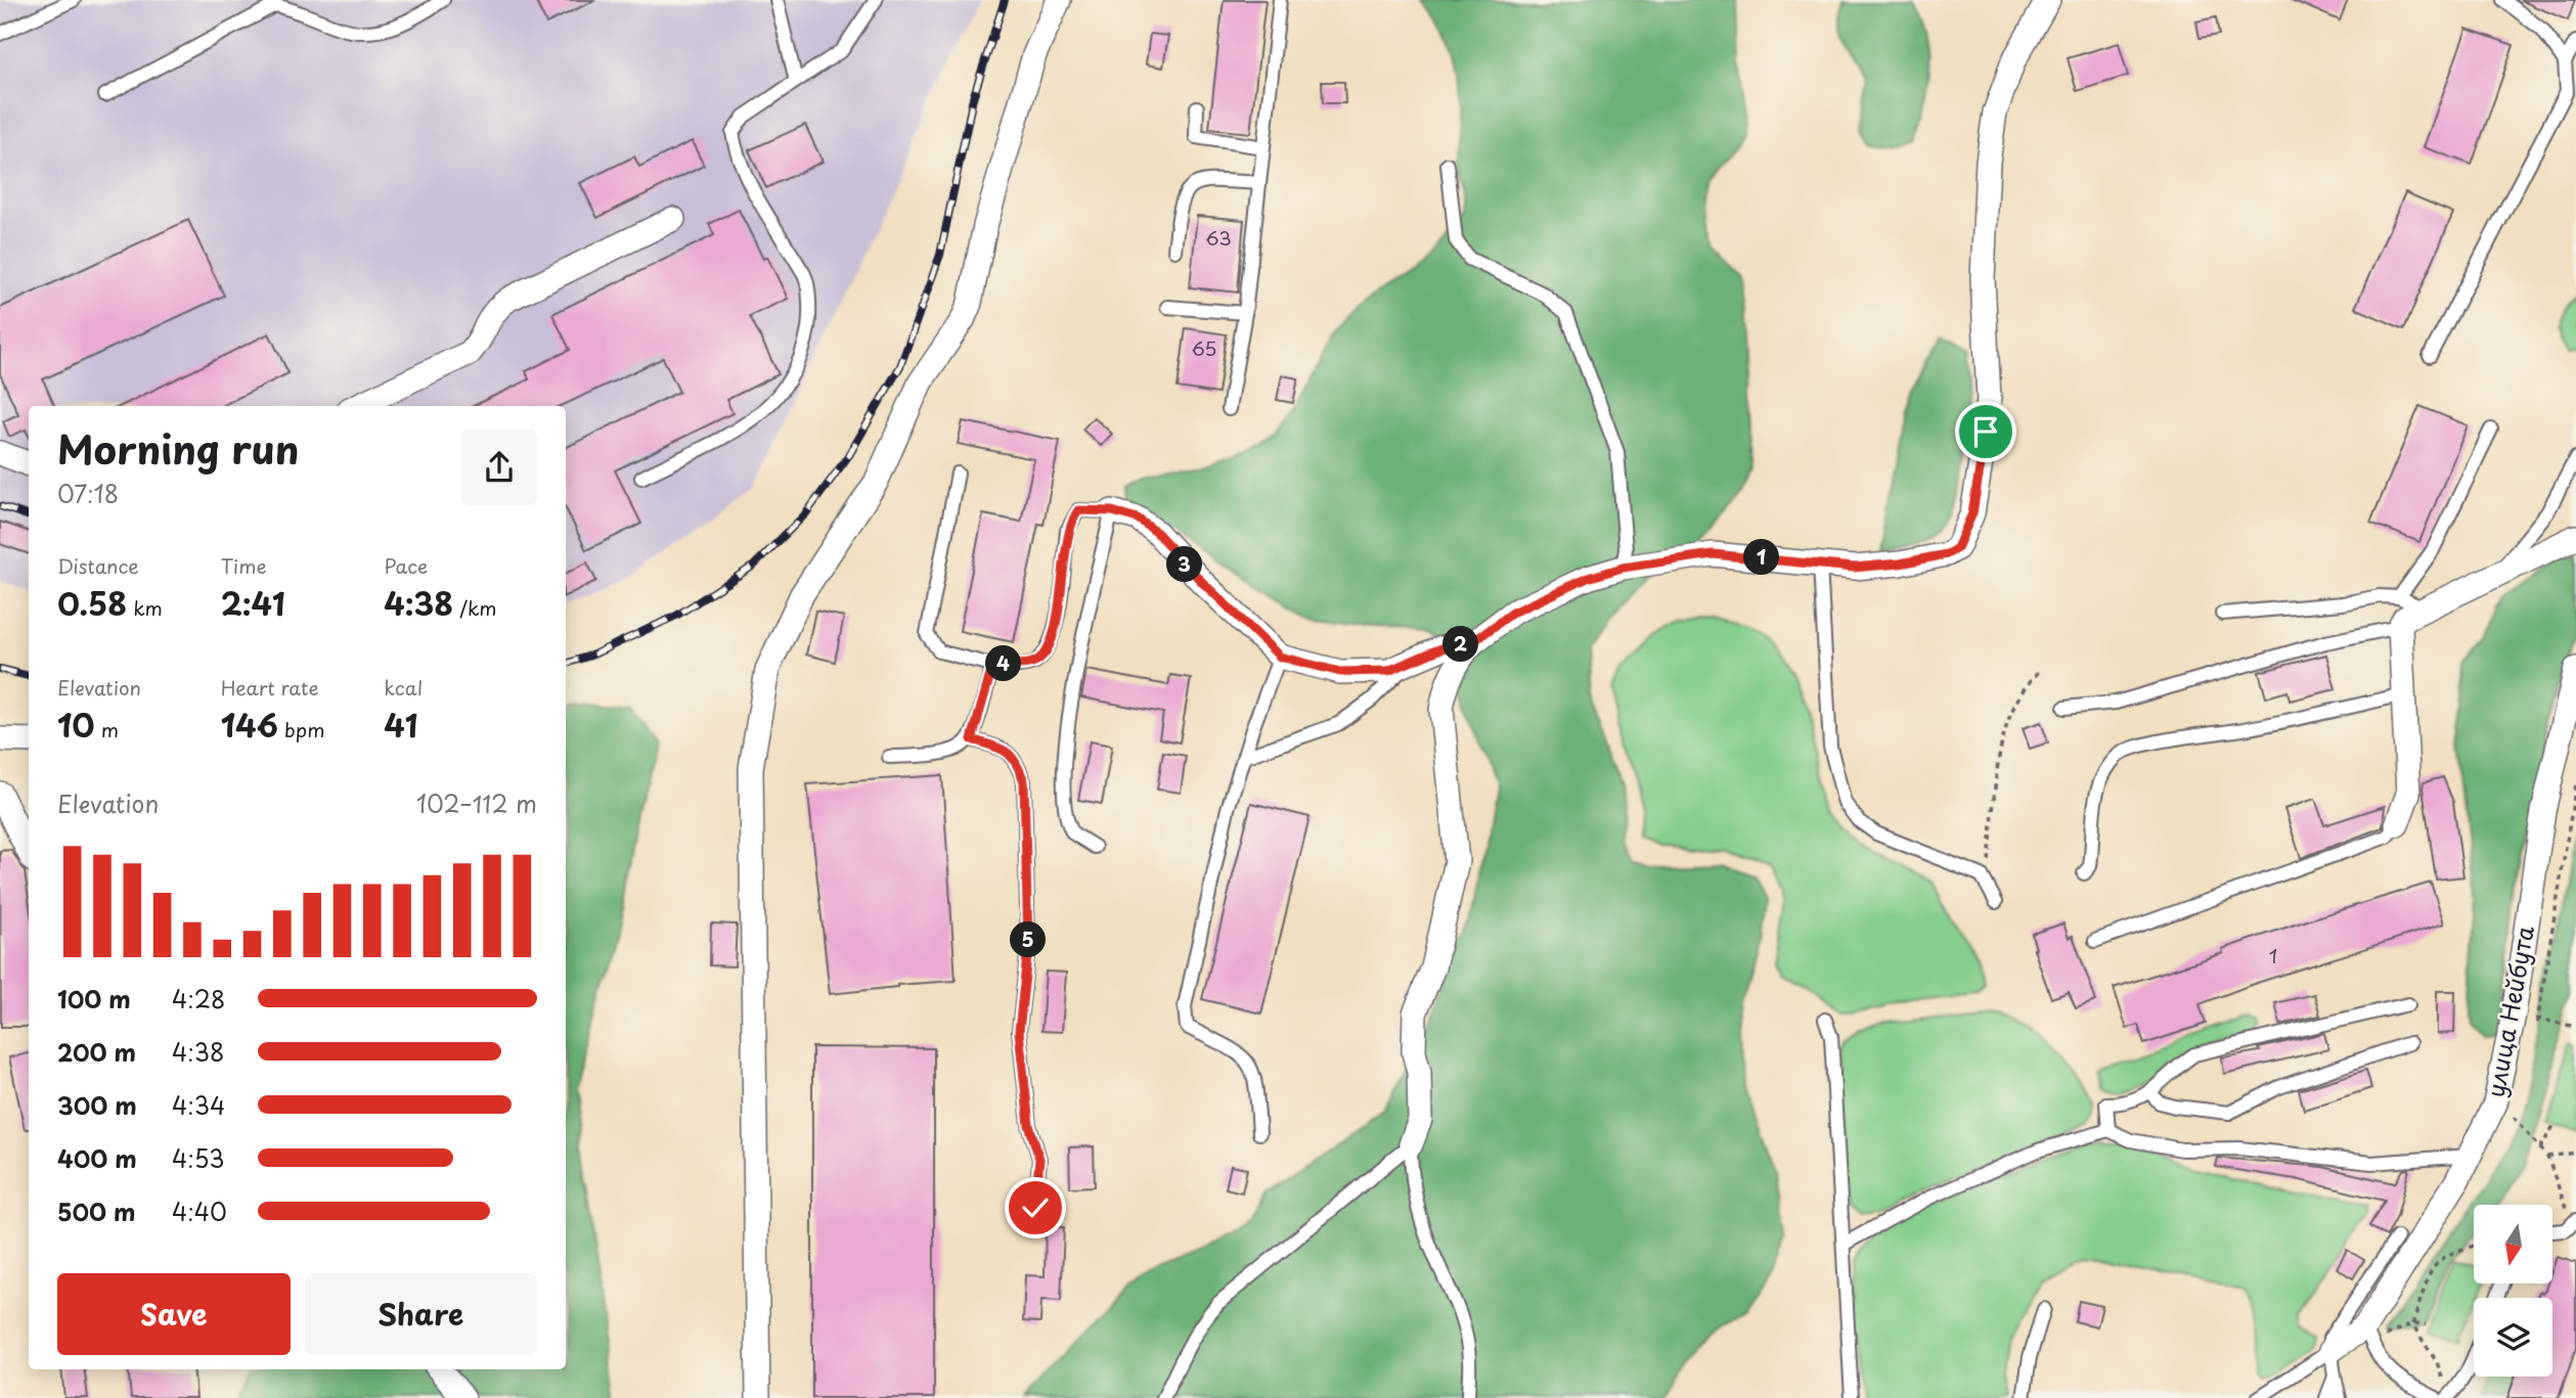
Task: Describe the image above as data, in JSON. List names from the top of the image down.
{
  "streets": {
    "street": ["улица Нейбута"]
  },
  "house_numbers": ["63", "65", "1"],
  "north": "bottom",
  "page": {
    "heading": ["Morning run", "07:18"],
    "stats": [
      ["Distance", "0.58 km"],
      ["Time", "2:41"],
      ["Pace", "4:38 /km"],
      ["Elevation", "10 m"],
      ["Heart rate", "146 bpm"],
      ["kcal", "41"]
    ],
    "pins": [
      "1",
      "3",
      "2",
      "4",
      "5"
    ],
    "chart": ["Elevation", "102–112 m"],
    "list": [
      {
        "name": "100 m",
        "note": "4:28"
      },
      {
        "name": "200 m",
        "note": "4:38"
      },
      {
        "name": "300 m",
        "note": "4:34"
      },
      {
        "name": "400 m",
        "note": "4:53"
      },
      {
        "name": "500 m",
        "note": "4:40"
      }
    ],
    "buttons": ["Save", "Share"]
  }
}
